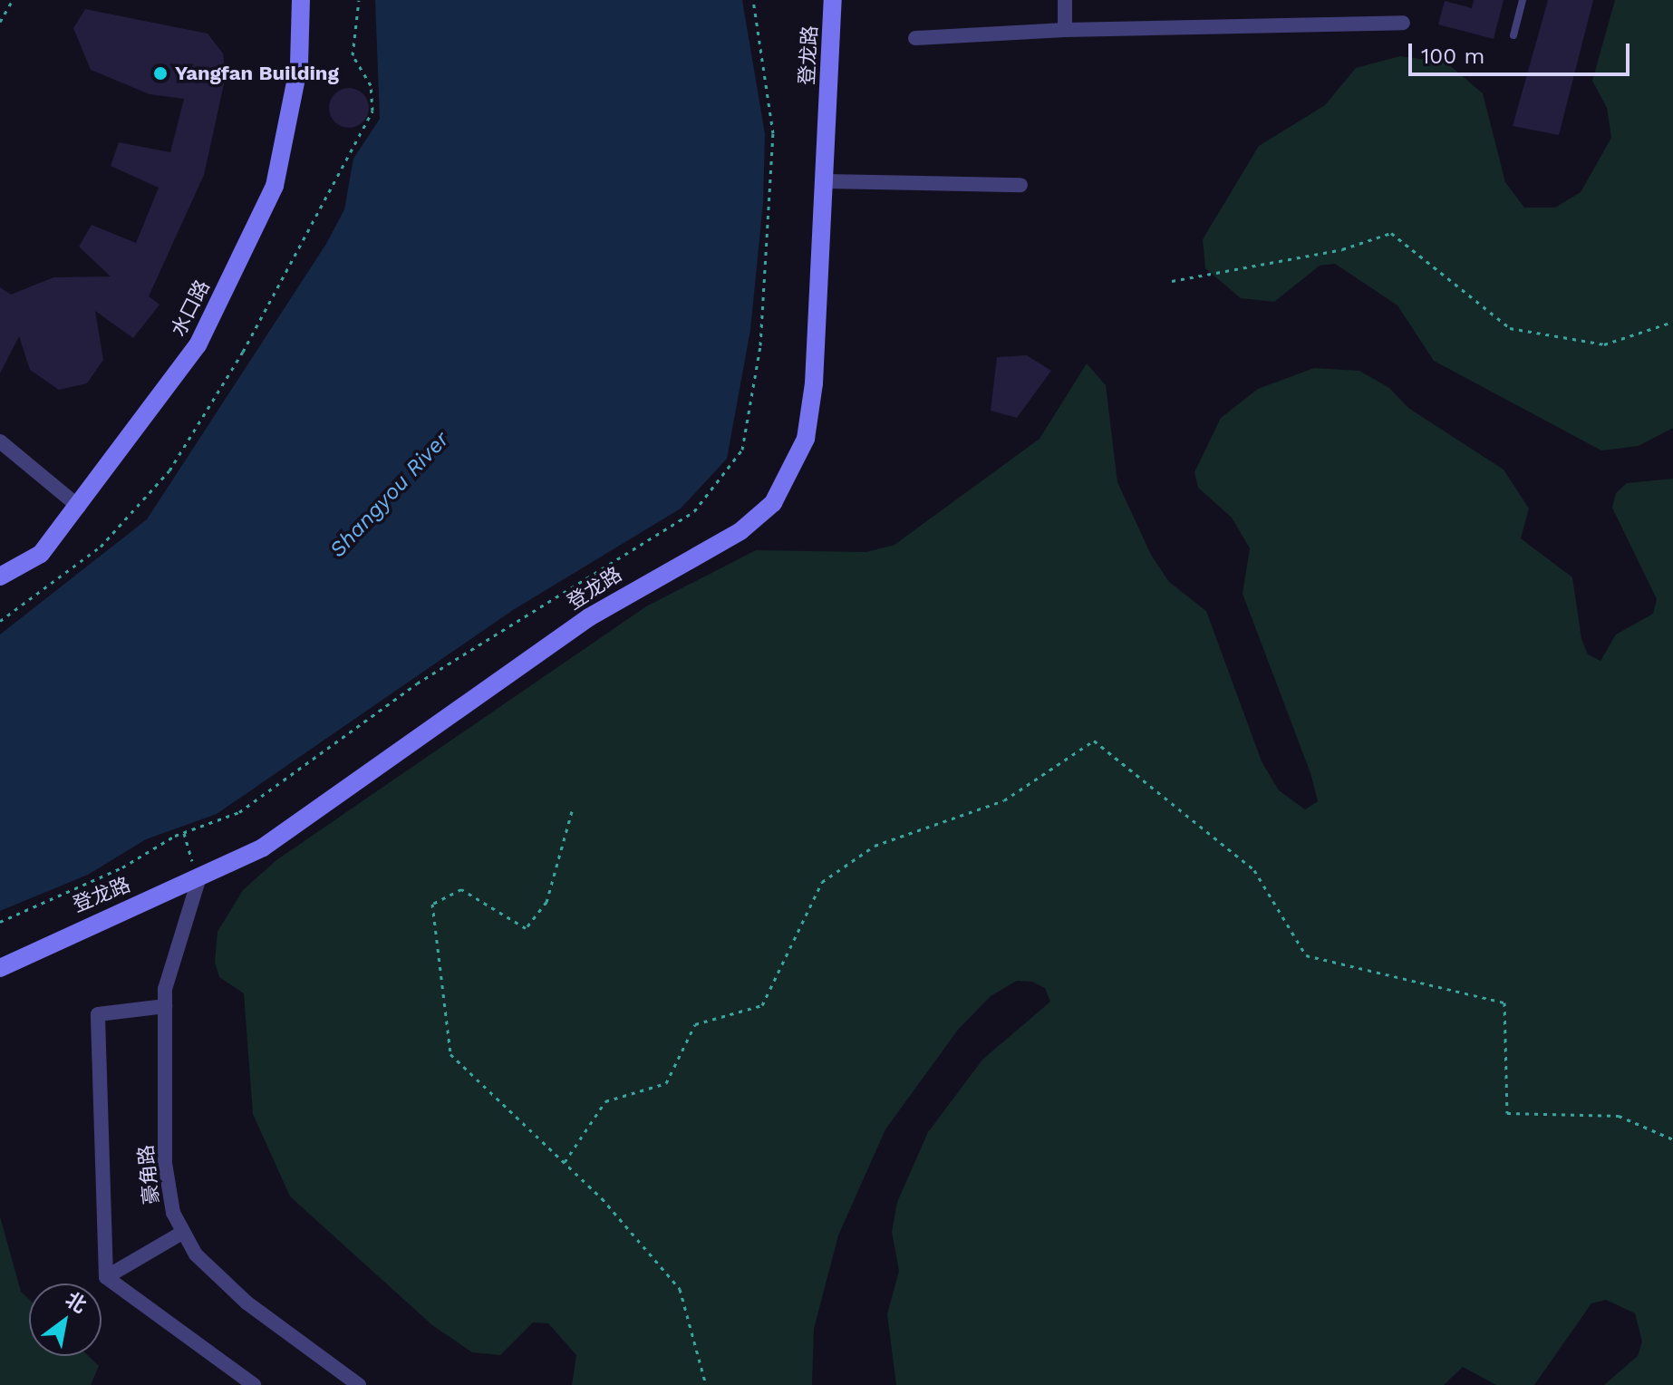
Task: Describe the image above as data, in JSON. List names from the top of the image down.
{
  "streets": {
    "street": ["登龙路", "水口路", "豪角路"]
  },
  "crossings": [
    ["登龙路", "豪角路"]
  ],
  "water": ["Shangyou River"],
  "places": ["Yangfan Building"],
  "scale_bar": "100 m",
  "north": "top right"
}
